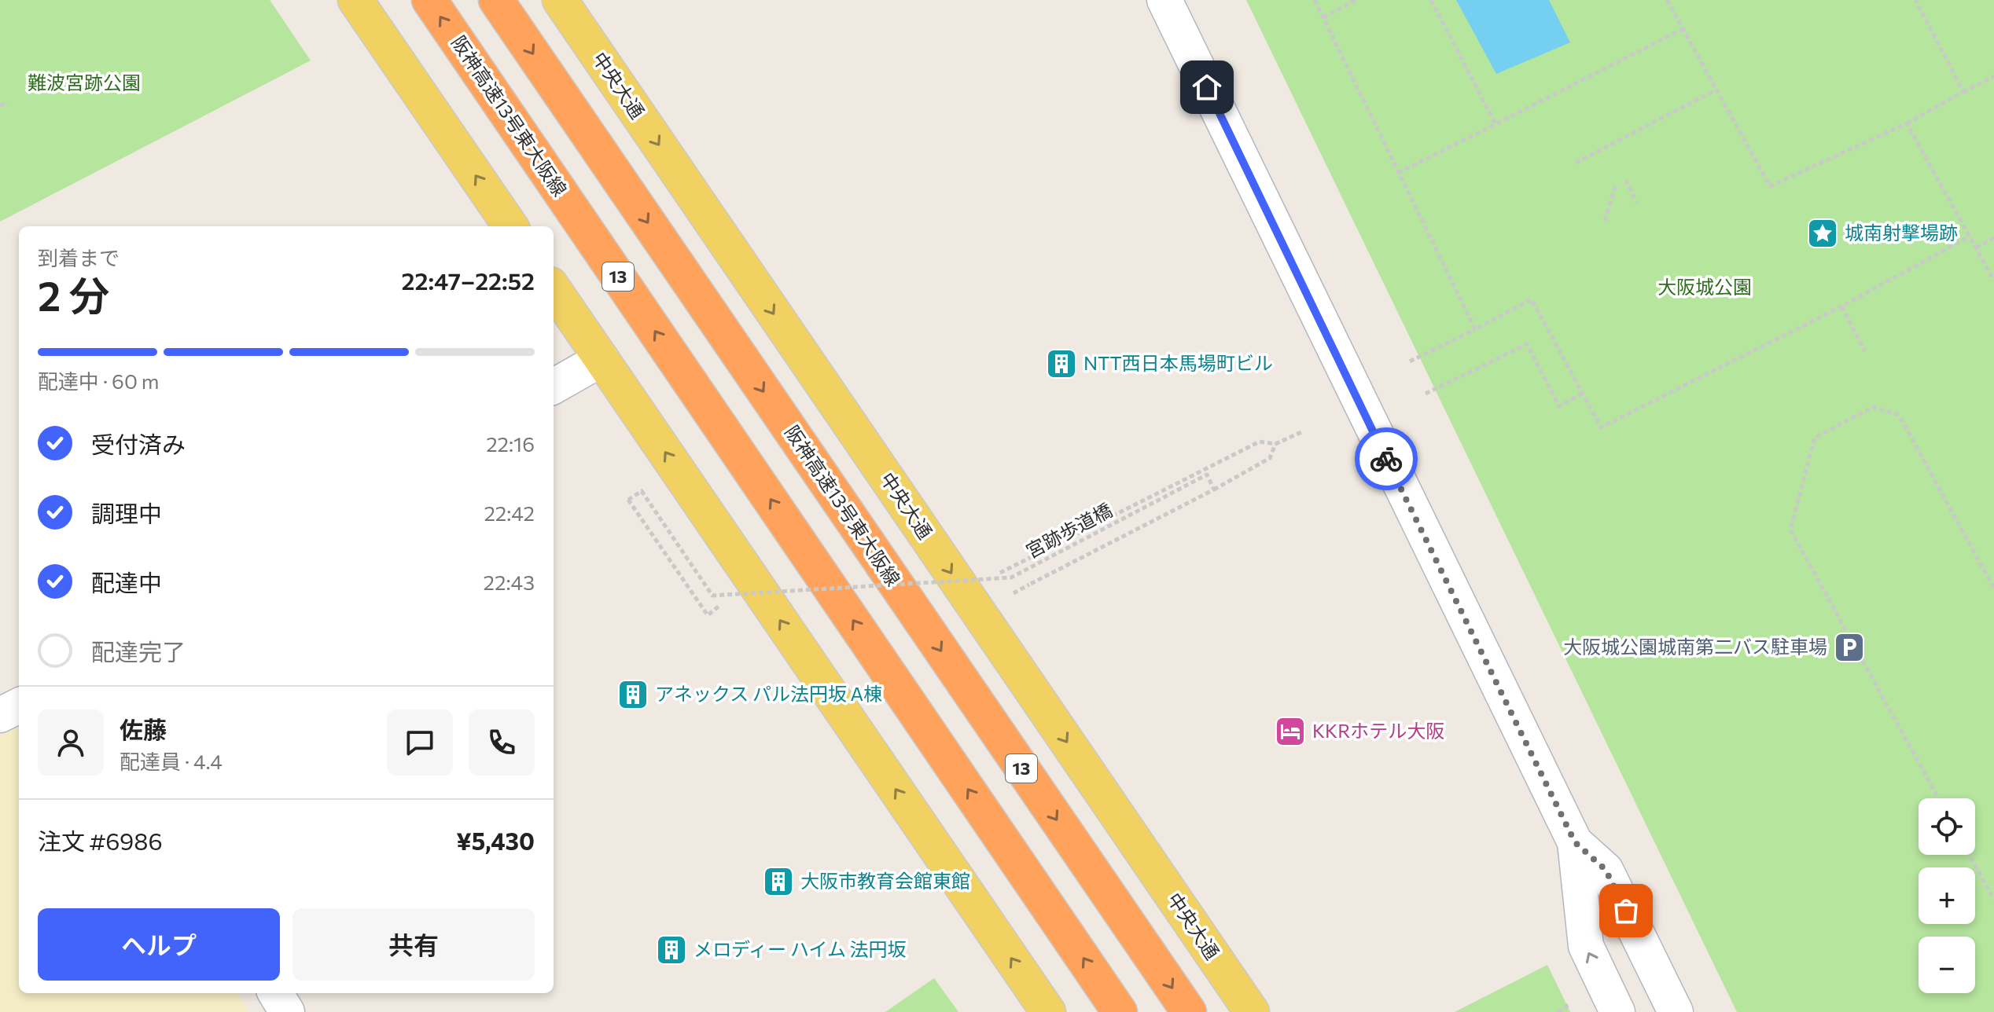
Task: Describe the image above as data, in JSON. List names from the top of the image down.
{
  "streets": {
    "highway": ["阪神高速13号東大阪線", "13"],
    "main road": ["中央大通"],
    "path": ["宮跡歩道橋"]
  },
  "parks": ["難波宮跡公園", "大阪城公園"],
  "places": {
    "place": ["城南射撃場跡"],
    "building": [
      "NTT西日本馬場町ビル",
      "アネックス パル法円坂 A棟",
      "大阪市教育会館東館",
      "メロディー ハイム 法円坂"
    ],
    "parking": ["大阪城公園城南第二バス駐車場"],
    "hotel": ["KKRホテル大阪"]
  },
  "page": {
    "heading": ["2 分", "到着まで", "22:47–22:52"],
    "panel": [
      "佐藤",
      "配達員 · 4.4",
      "注文 #6986",
      "¥5,430"
    ],
    "bar": "配達中 · 60 m",
    "list": [
      ["受付済み", "22:16"],
      ["調理中", "22:42"],
      ["配達中", "22:43"],
      "配達完了"
    ],
    "map_buttons": ["+", "−"],
    "buttons": ["ヘルプ", "共有"]
  }
}
